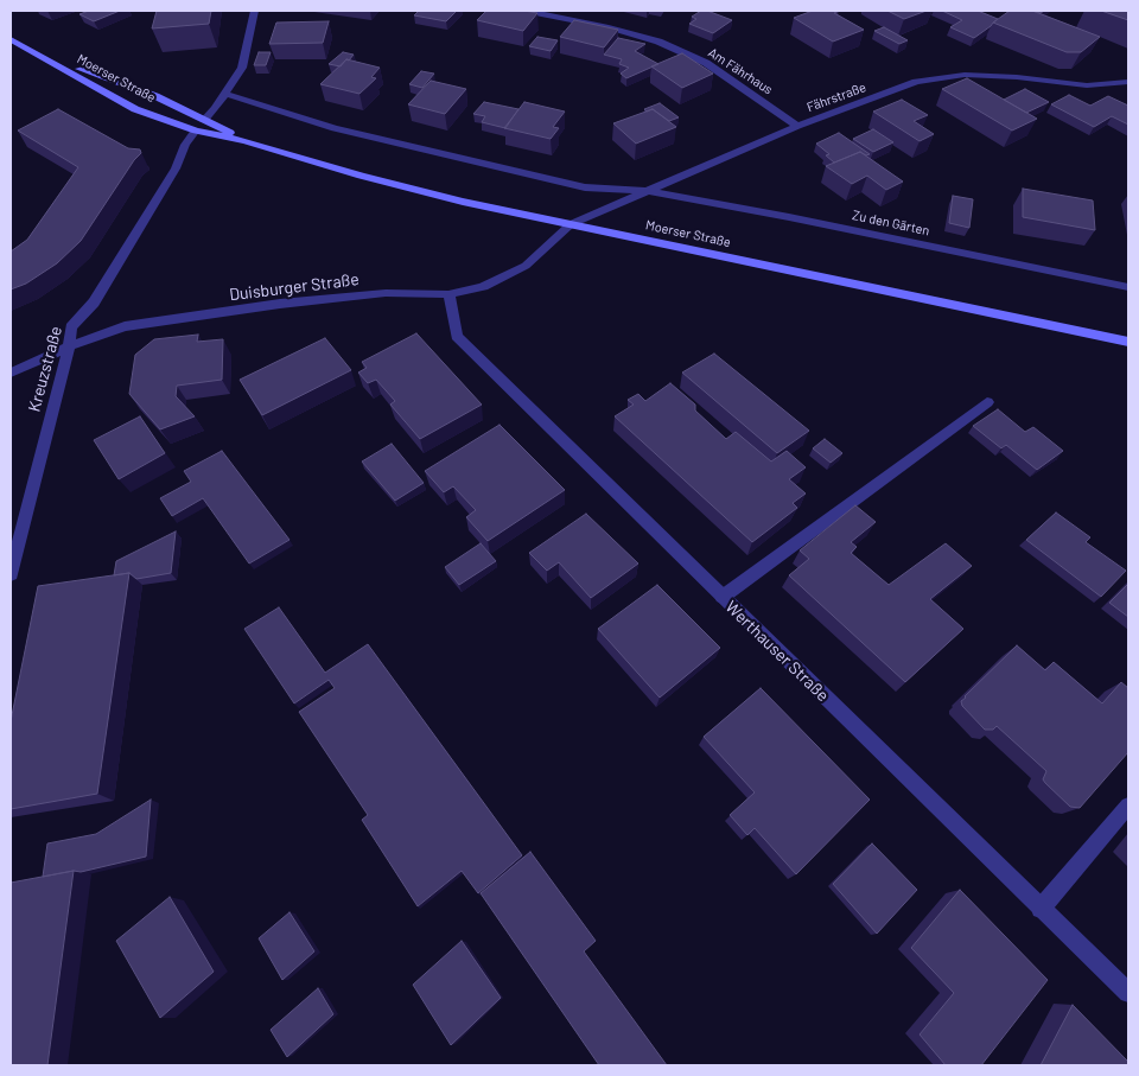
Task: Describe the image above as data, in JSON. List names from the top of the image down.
{
  "streets": {
    "main road": ["Moerser Straße"],
    "street": [
      "Am Fährhaus",
      "Fährstraße",
      "Zu den Gärten",
      "Duisburger Straße",
      "Kreuzstraße",
      "Werthauser Straße"
    ]
  },
  "crossings": [
    ["Am Fährhaus", "Fährstraße"],
    ["Moerser Straße", "Fährstraße"],
    ["Moerser Straße", "Duisburger Straße"],
    ["Moerser Straße", "Kreuzstraße"],
    ["Fährstraße", "Zu den Gärten"],
    ["Fährstraße", "Duisburger Straße"],
    ["Duisburger Straße", "Kreuzstraße"],
    ["Duisburger Straße", "Werthauser Straße"]
  ]
}
